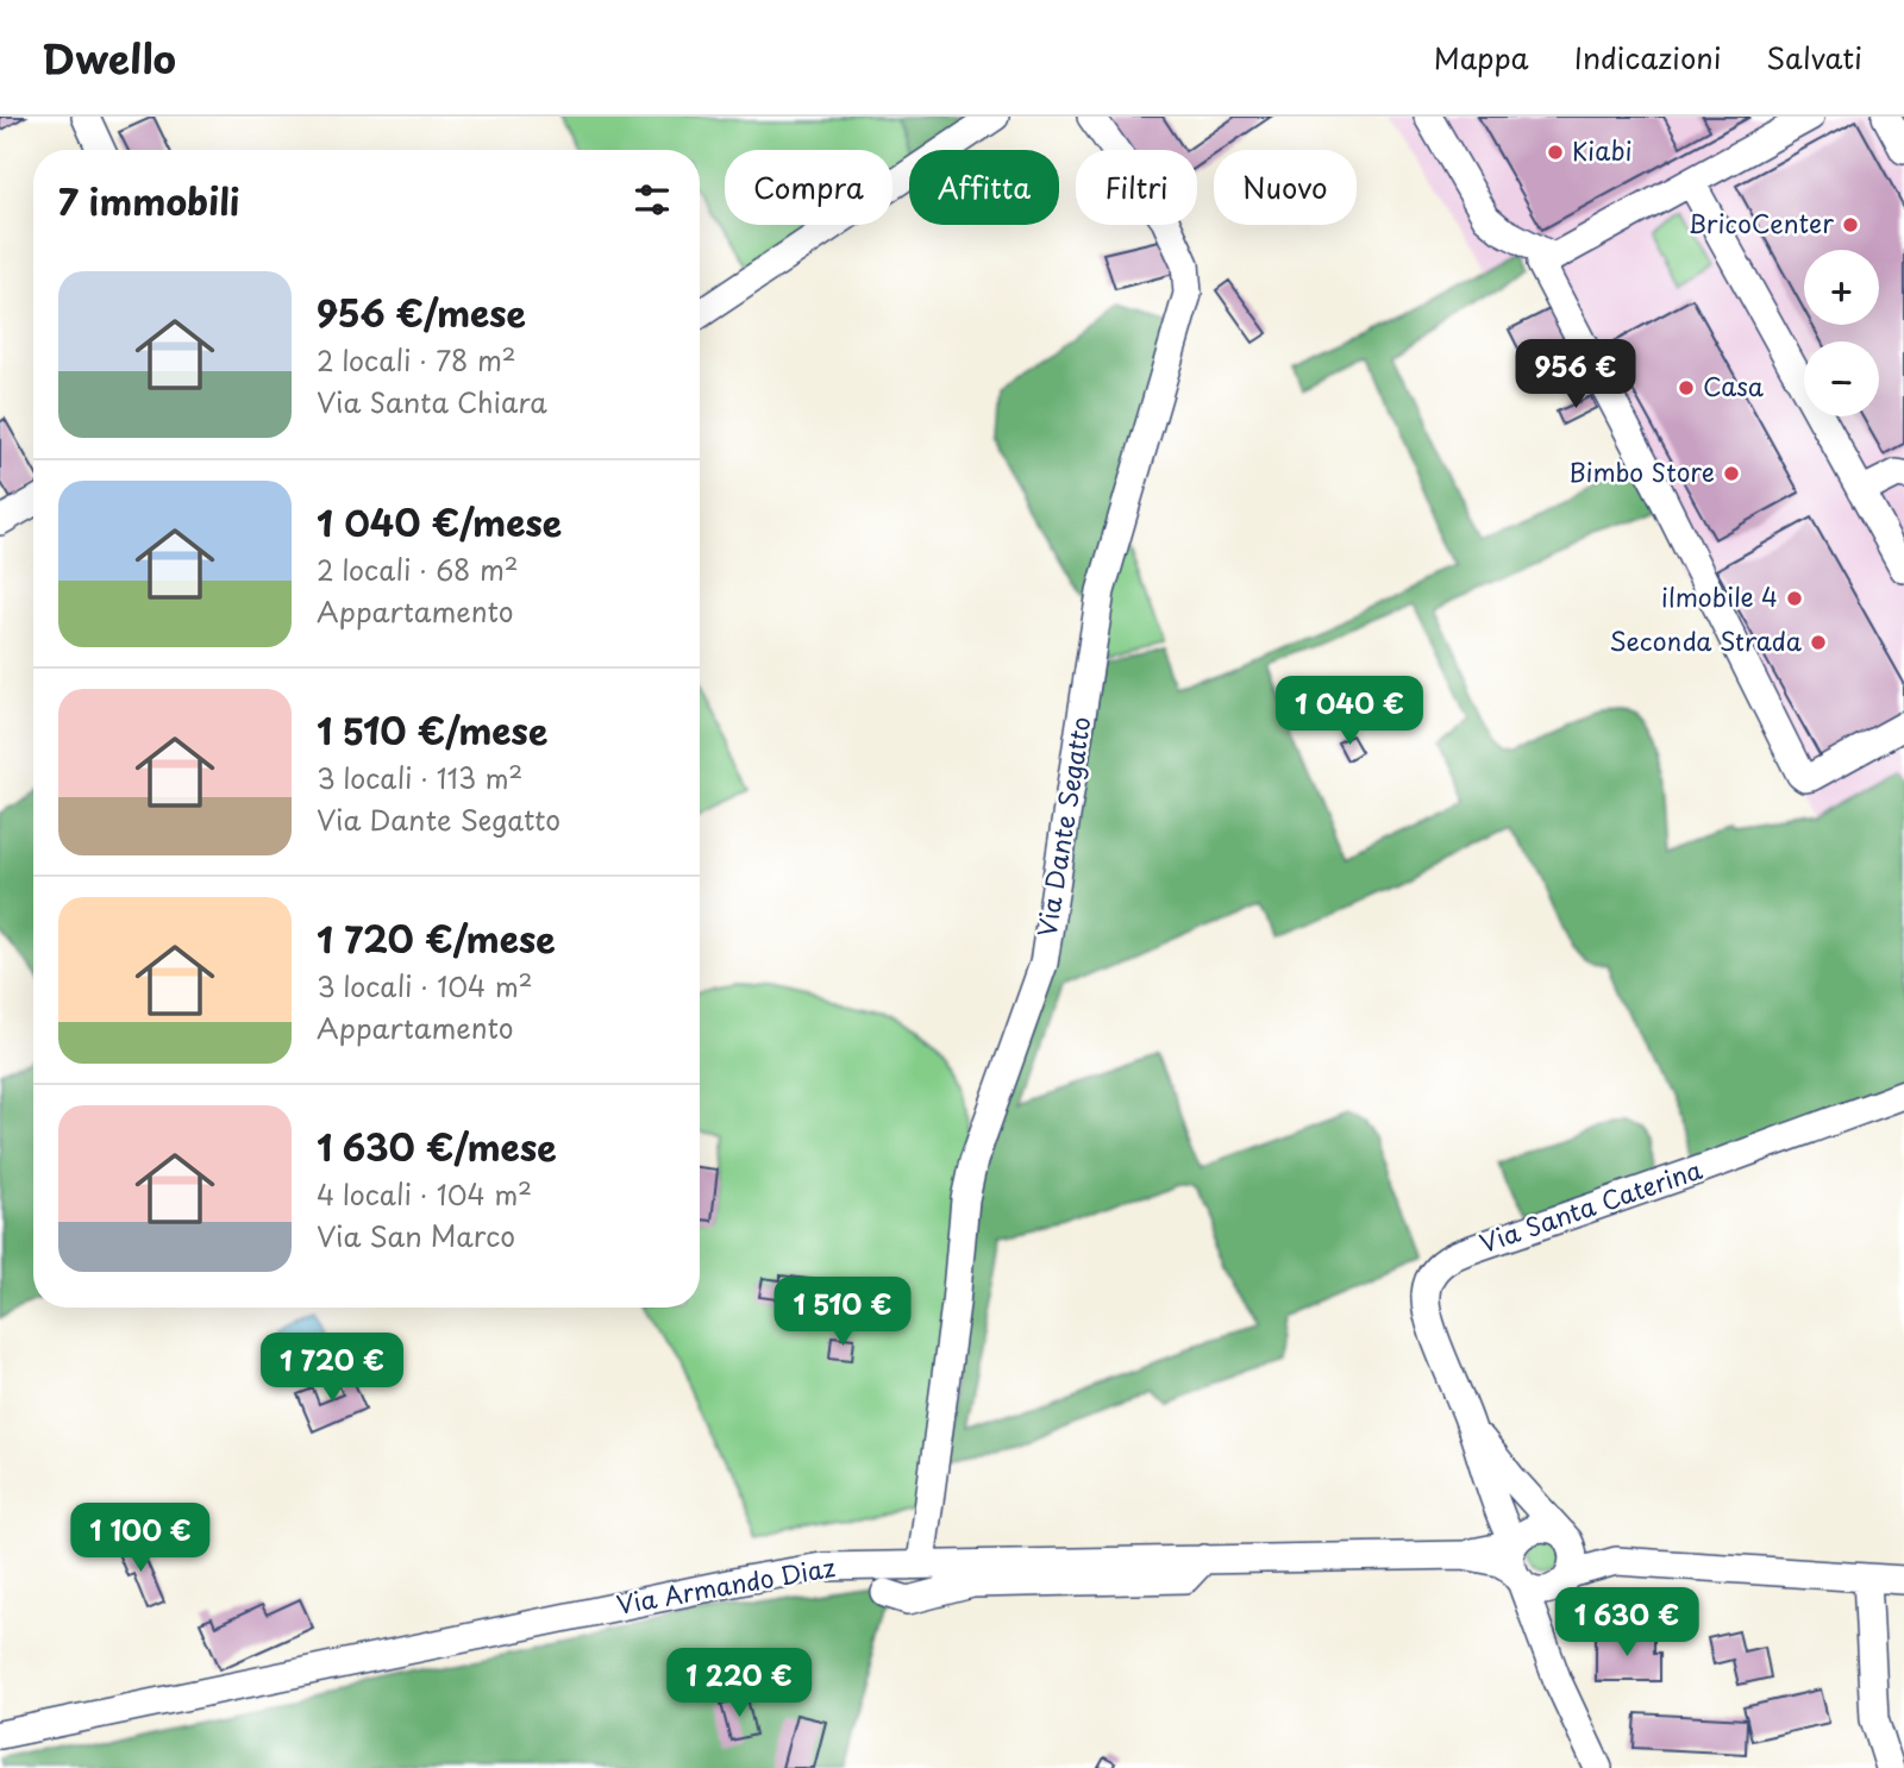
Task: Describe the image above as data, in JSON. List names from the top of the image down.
{
  "streets": {
    "street": ["Via Dante Segatto", "Via Santa Caterina", "Via Armando Diaz"]
  },
  "crossings": [
    ["Via Dante Segatto", "Via Armando Diaz"],
    ["Via Santa Caterina", "Via Armando Diaz"]
  ],
  "places": [
    "Kiabi",
    "BricoCenter",
    "Casa",
    "Bimbo Store",
    "ilmobile 4",
    "Seconda Strada"
  ],
  "page": {
    "header": "Dwello",
    "nav": ["Mappa", "Indicazioni", "Salvati"],
    "chip": [
      "Compra",
      "Affitta",
      "Filtri",
      "Nuovo"
    ],
    "heading": "7 immobili",
    "map_buttons": ["+", "−"],
    "list": [
      {
        "name": "956 €/mese",
        "note": "2 locali · 78 m² · Via Santa Chiara"
      },
      {
        "name": "1 040 €/mese",
        "note": "2 locali · 68 m² · Appartamento"
      },
      {
        "name": "1 510 €/mese",
        "note": "3 locali · 113 m² · Via Dante Segatto"
      },
      {
        "name": "1 720 €/mese",
        "note": "3 locali · 104 m² · Appartamento"
      },
      {
        "name": "1 630 €/mese",
        "note": "4 locali · 104 m² · Via San Marco"
      }
    ],
    "price": [
      "956 €",
      "1 040 €",
      "1 510 €",
      "1 720 €",
      "1 100 €",
      "1 630 €",
      "1 220 €"
    ]
  }
}
